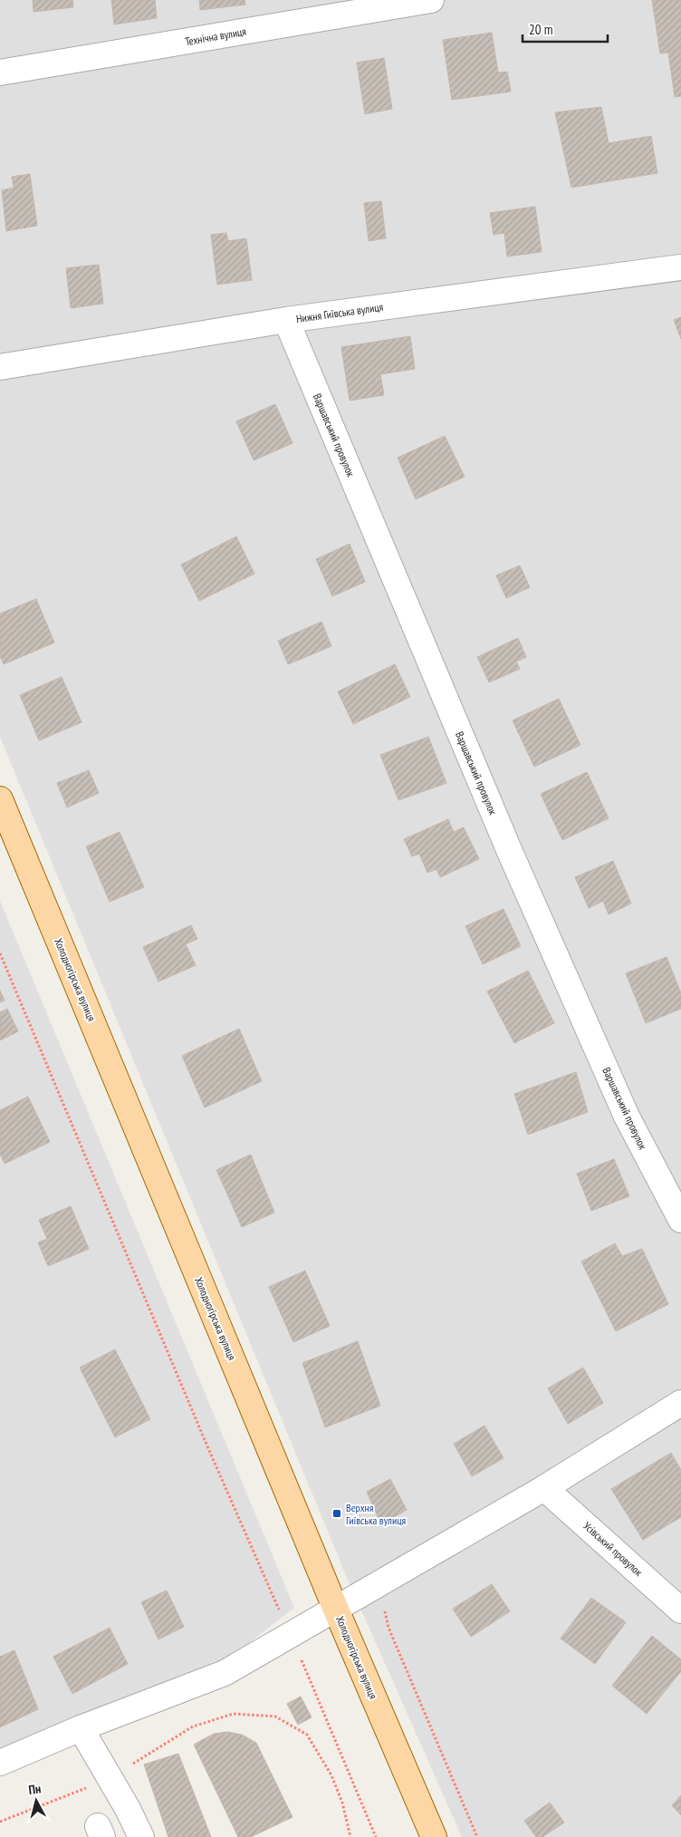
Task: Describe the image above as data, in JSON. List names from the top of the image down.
{
  "streets": {
    "main road": ["Холодногірська вулиця"],
    "street": [
      "Технічна вулиця",
      "Нижня Гиївська вулиця",
      "Варшавський провулок",
      "Усівський провулок"
    ]
  },
  "crossings": [
    ["Нижня Гиївська вулиця", "Варшавський провулок"]
  ],
  "places": {
    "transit": ["Верхня Гиївська вулиця"]
  },
  "scale_bar": "20 m",
  "north": "top"
}
